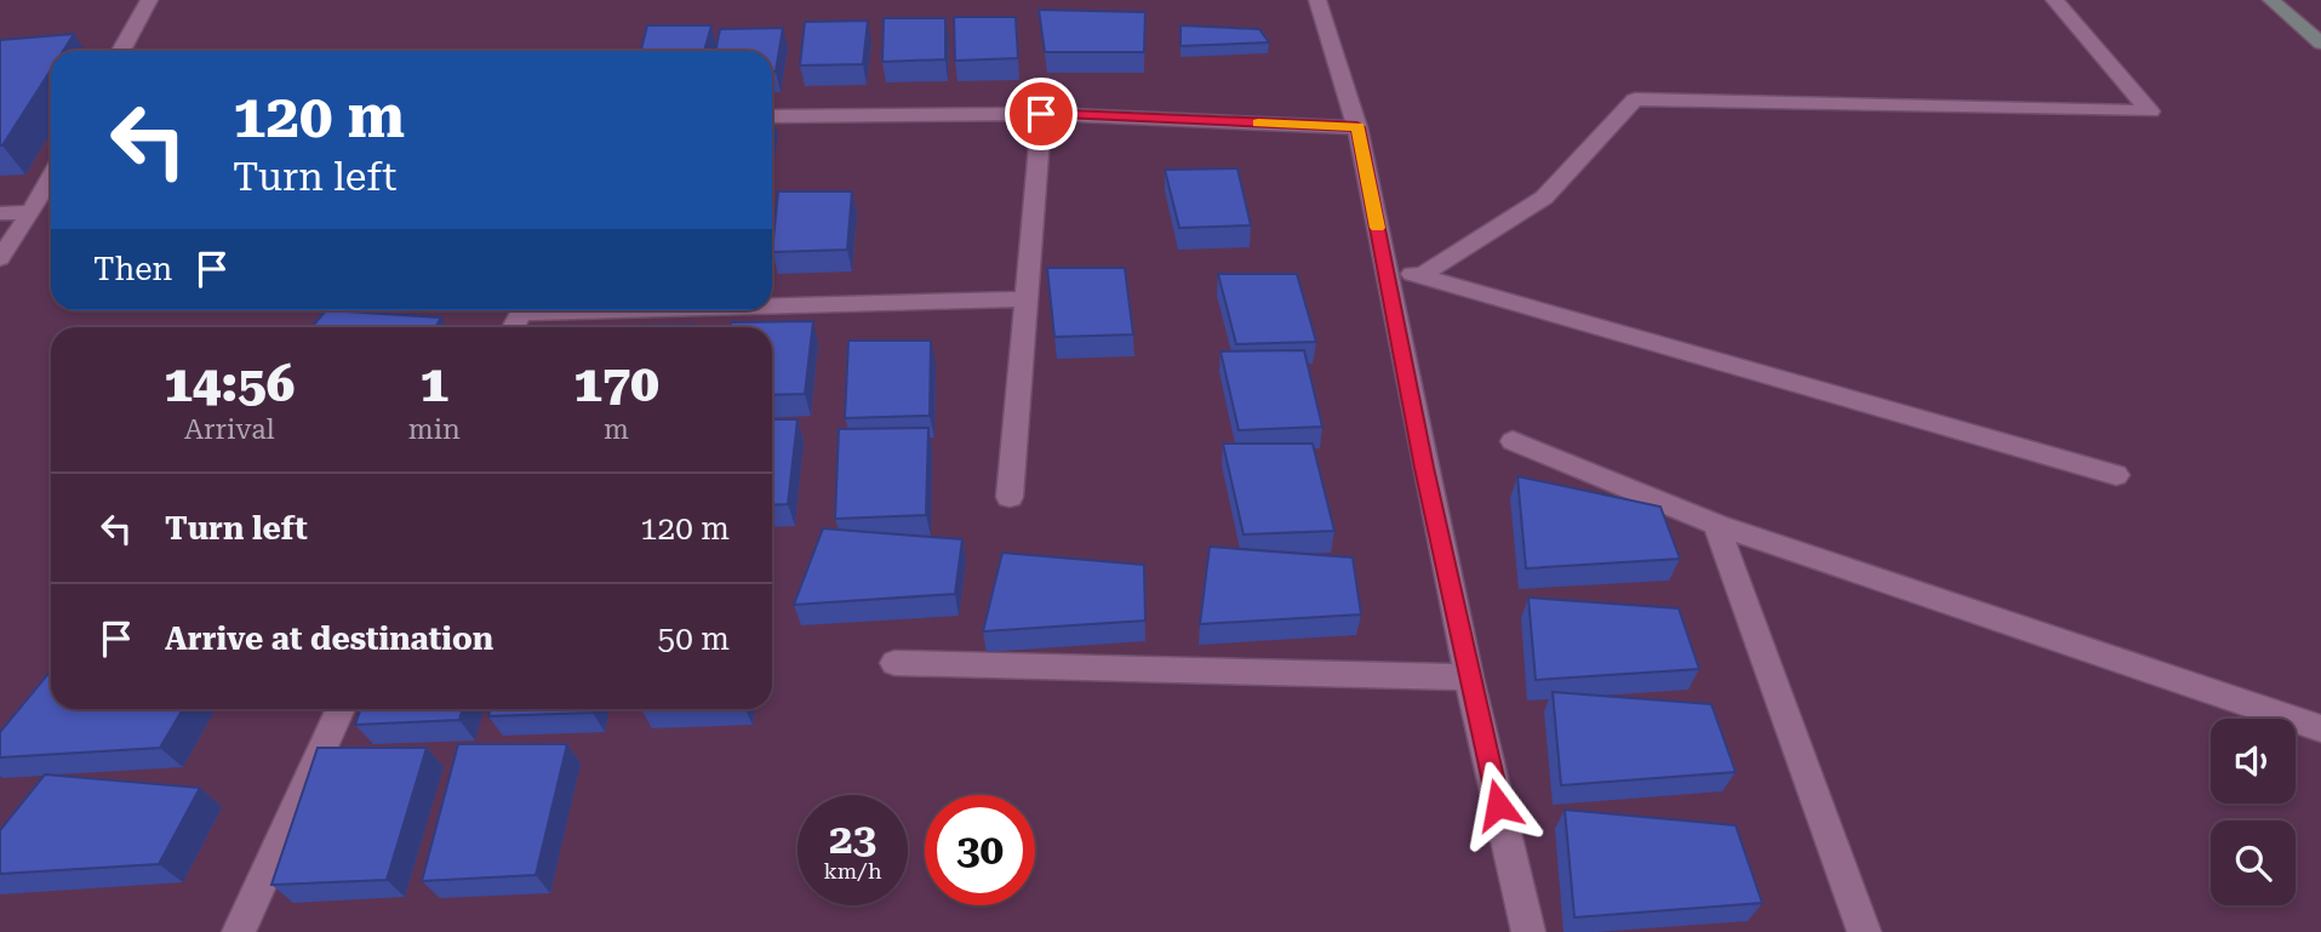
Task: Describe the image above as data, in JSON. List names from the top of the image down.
{
  "page": {
    "turn": ["120 m", "Turn left"],
    "then": "Then",
    "eta": [
      "14:56",
      "Arrival",
      "1",
      "min",
      "170",
      "m"
    ],
    "list": [
      {
        "name": "Turn left",
        "value": "120 m"
      },
      {
        "name": "Arrive at destination",
        "value": "50 m"
      }
    ],
    "speed": "23 km/h",
    "limit": "30"
  }
}
